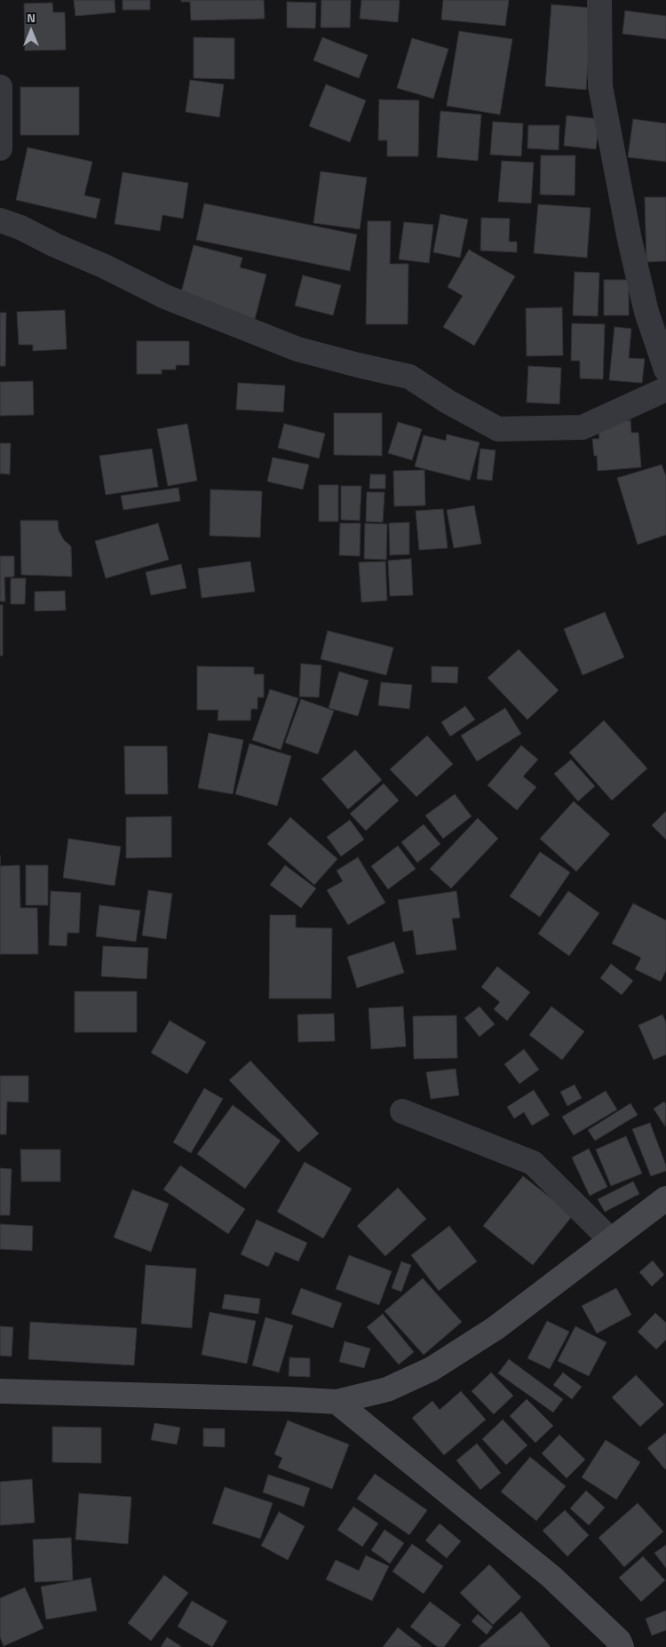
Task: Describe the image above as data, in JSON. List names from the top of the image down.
{
  "north": "top"
}
